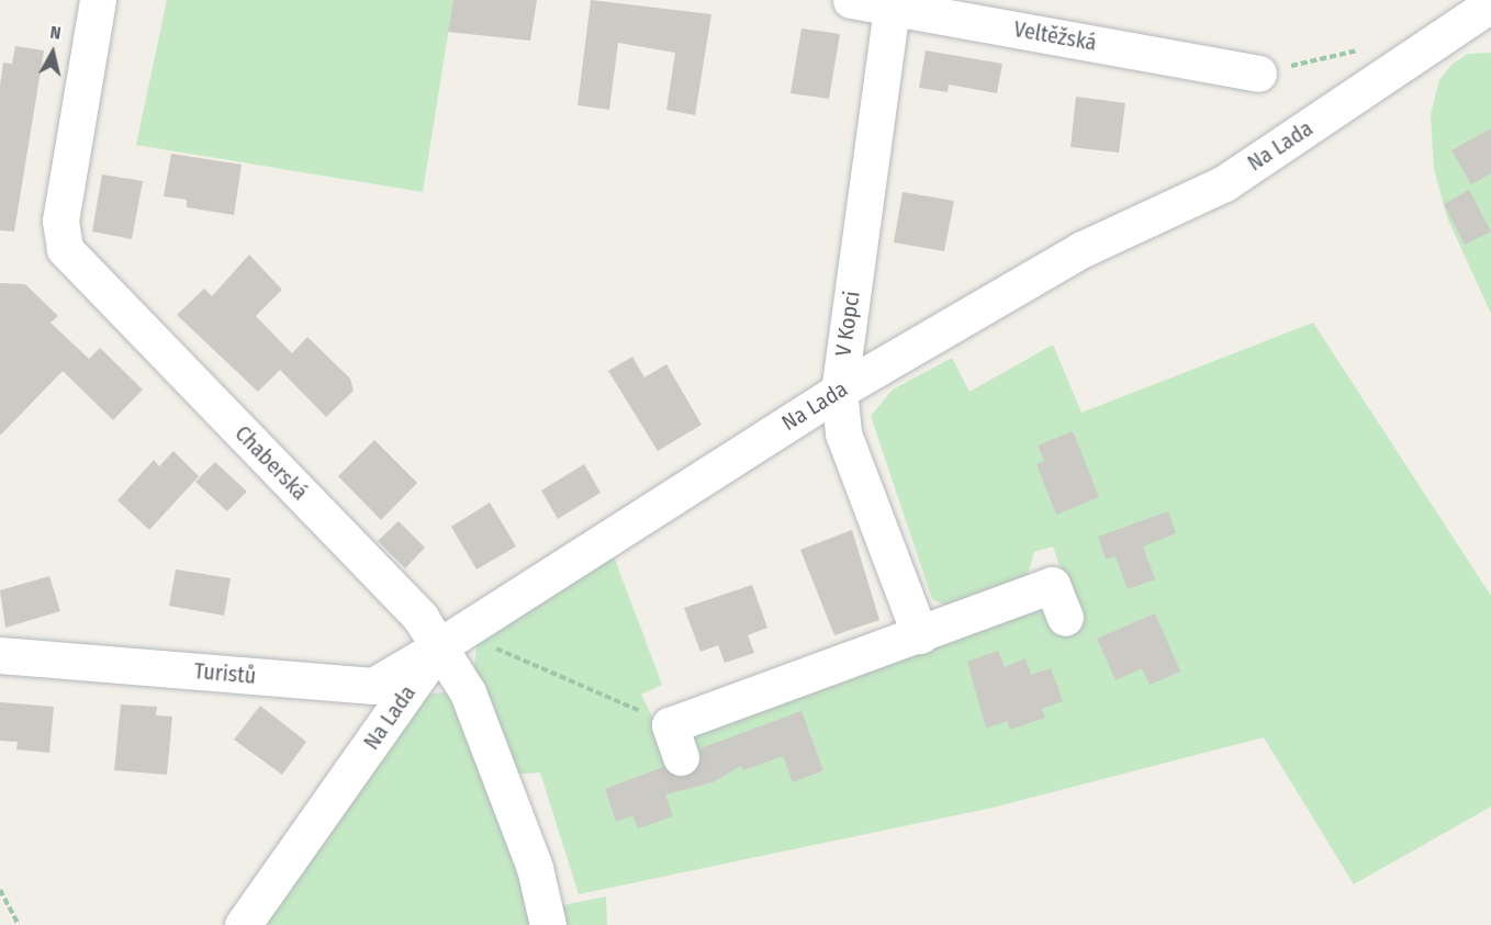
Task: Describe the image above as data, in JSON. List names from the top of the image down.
{
  "streets": {
    "street": [
      "Veltěžská",
      "Na Lada",
      "V Kopci",
      "Chaberská",
      "Turistů"
    ]
  },
  "crossings": [
    ["Veltěžská", "V Kopci"],
    ["Na Lada", "V Kopci"],
    ["Na Lada", "Chaberská"],
    ["Na Lada", "Turistů"],
    ["Chaberská", "Turistů"]
  ],
  "north": "top"
}
